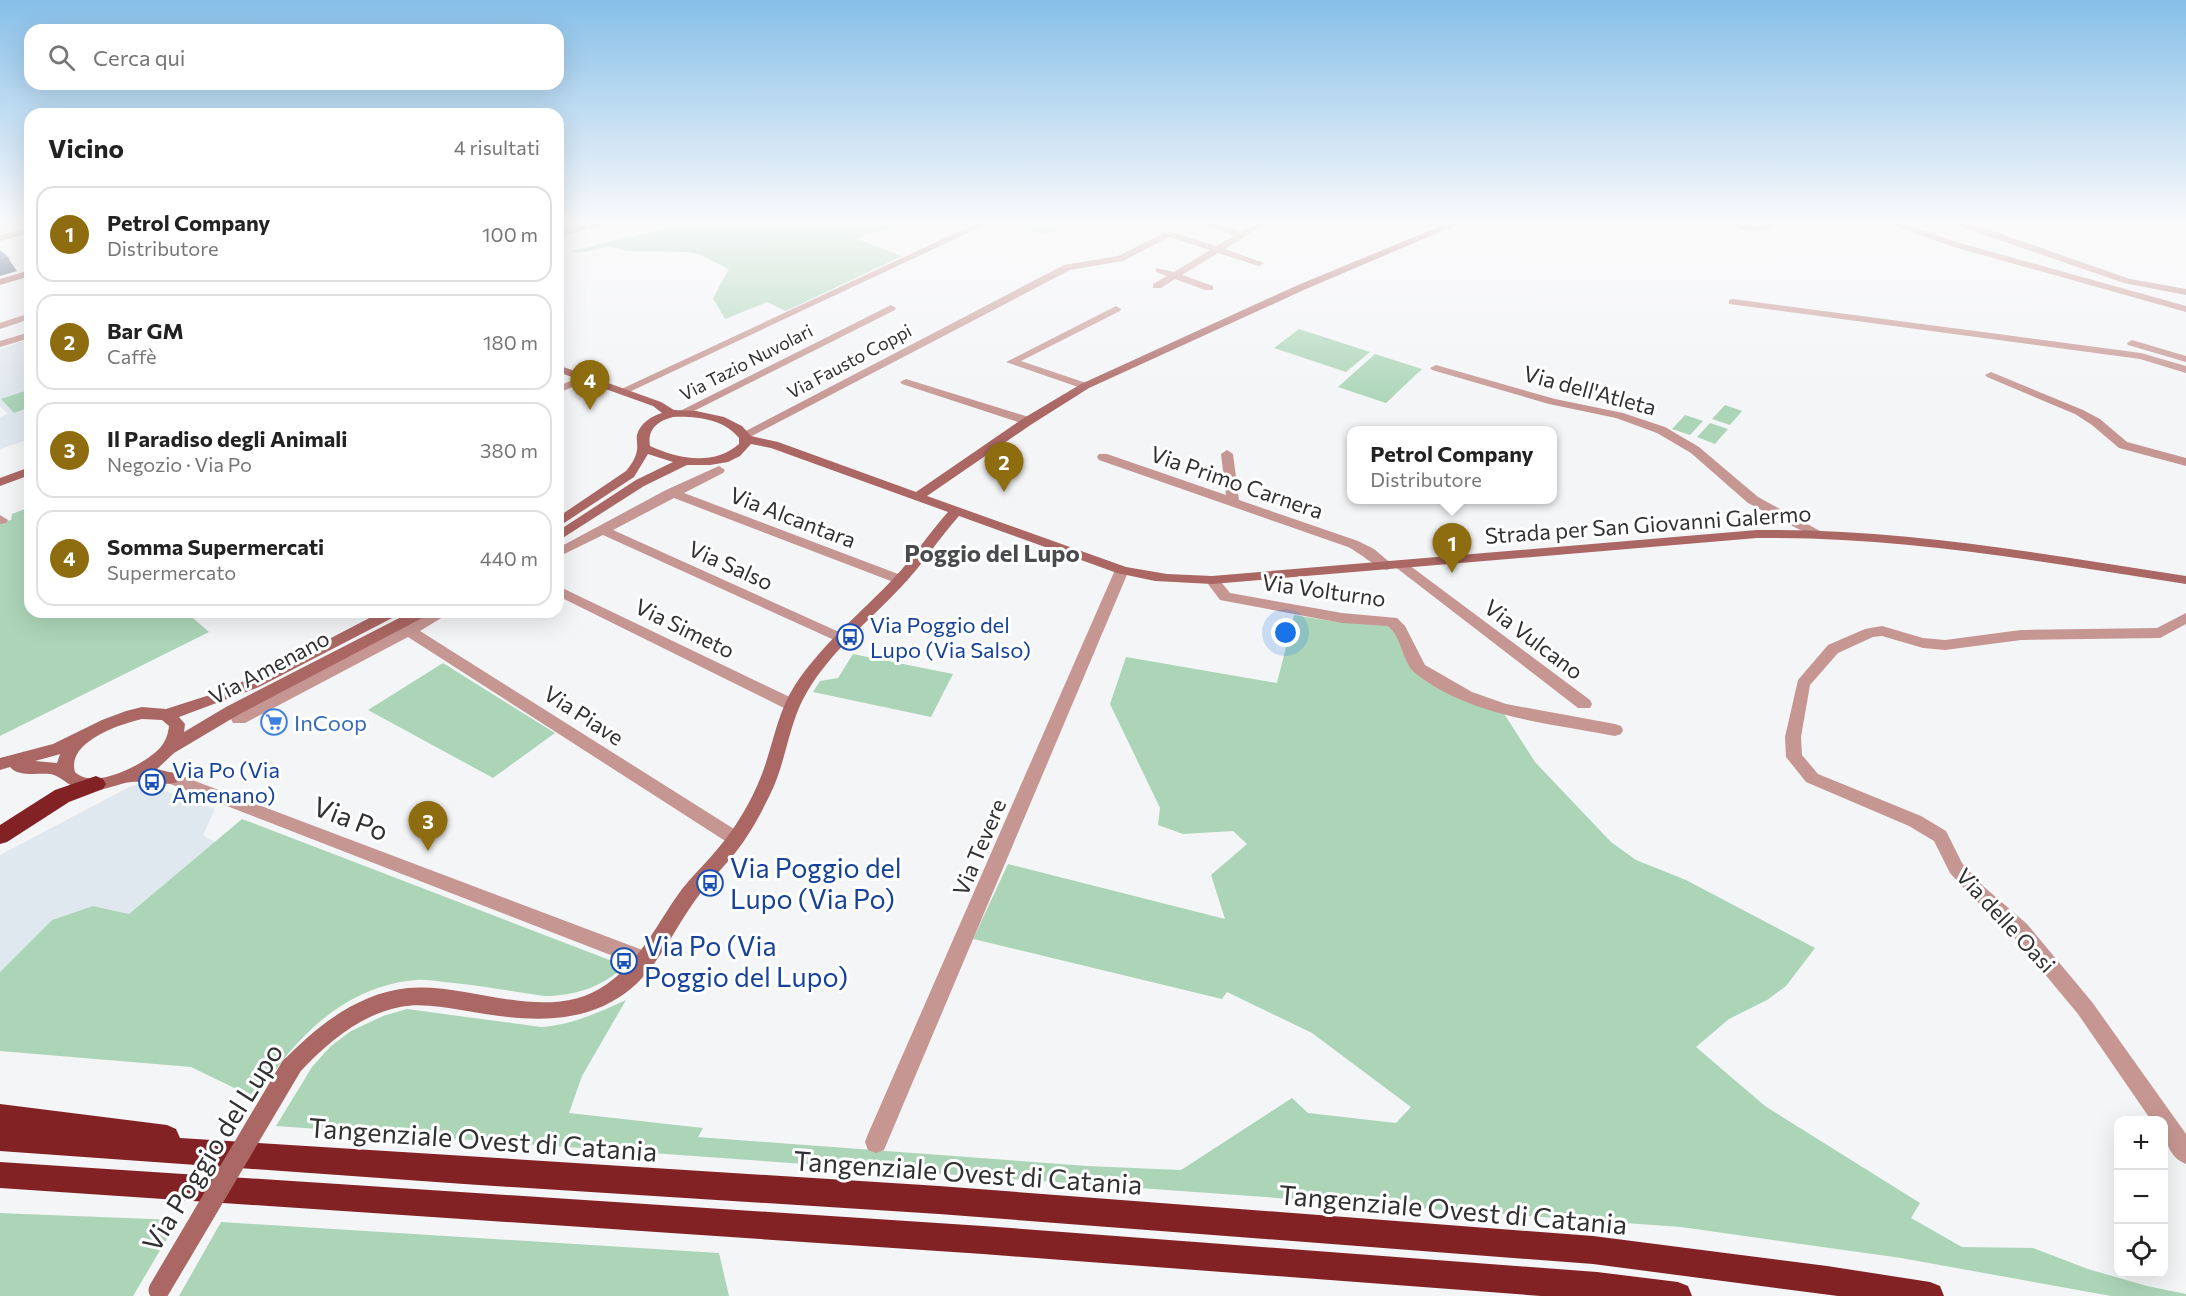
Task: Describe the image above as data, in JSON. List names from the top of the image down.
{
  "streets": {
    "highway": ["Tangenziale Ovest di Catania"],
    "main road": ["Strada per San Giovanni Galermo", "Via Amenano", "Via Poggio del Lupo"],
    "street": [
      "Via Fausto Coppi",
      "Via Tazio Nuvolari",
      "Via dell'Atleta",
      "Via Primo Carnera",
      "Via Alcantara",
      "Via Salso",
      "Via Volturno",
      "Via Simeto",
      "Via Vulcano",
      "Via Piave",
      "Via Po",
      "Via Tevere",
      "Via delle Oasi"
    ]
  },
  "crossings": [
    ["Via Fausto Coppi", "Strada per San Giovanni Galermo"],
    ["Via dell'Atleta", "Strada per San Giovanni Galermo"],
    ["Via Primo Carnera", "Strada per San Giovanni Galermo"],
    ["Via Primo Carnera", "Via Vulcano"],
    ["Via Alcantara", "Via Poggio del Lupo"],
    ["Strada per San Giovanni Galermo", "Via Volturno"],
    ["Strada per San Giovanni Galermo", "Via Vulcano"],
    ["Strada per San Giovanni Galermo", "Via Tevere"],
    ["Strada per San Giovanni Galermo", "Via Poggio del Lupo"],
    ["Via Salso", "Via Poggio del Lupo"],
    ["Via Simeto", "Via Poggio del Lupo"],
    ["Via Piave", "Via Poggio del Lupo"],
    ["Via Po", "Via Poggio del Lupo"]
  ],
  "districts": ["Poggio del Lupo"],
  "places": {
    "bus stop": [
      "Via Poggio del Lupo (Via Salso)",
      "Via Po (Via Amenano)",
      "Via Poggio del Lupo (Via Po)",
      "Via Po (Via Poggio del Lupo)"
    ],
    "supermarket": ["InCoop"]
  },
  "page": {
    "search": "Cerca qui",
    "heading": ["Vicino", "4 risultati"],
    "list": [
      {
        "mark": "1",
        "name": "Petrol Company",
        "note": "Distributore",
        "value": "100 m"
      },
      {
        "mark": "2",
        "name": "Bar GM",
        "note": "Caffè",
        "value": "180 m"
      },
      {
        "mark": "3",
        "name": "Il Paradiso degli Animali",
        "note": "Negozio · Via Po",
        "value": "380 m"
      },
      {
        "mark": "4",
        "name": "Somma Supermercati",
        "note": "Supermercato",
        "value": "440 m"
      }
    ],
    "pins": [
      "4",
      "2",
      "1",
      "3"
    ],
    "popup": ["Petrol Company", "Distributore"],
    "map_buttons": ["+", "−"]
  }
}
